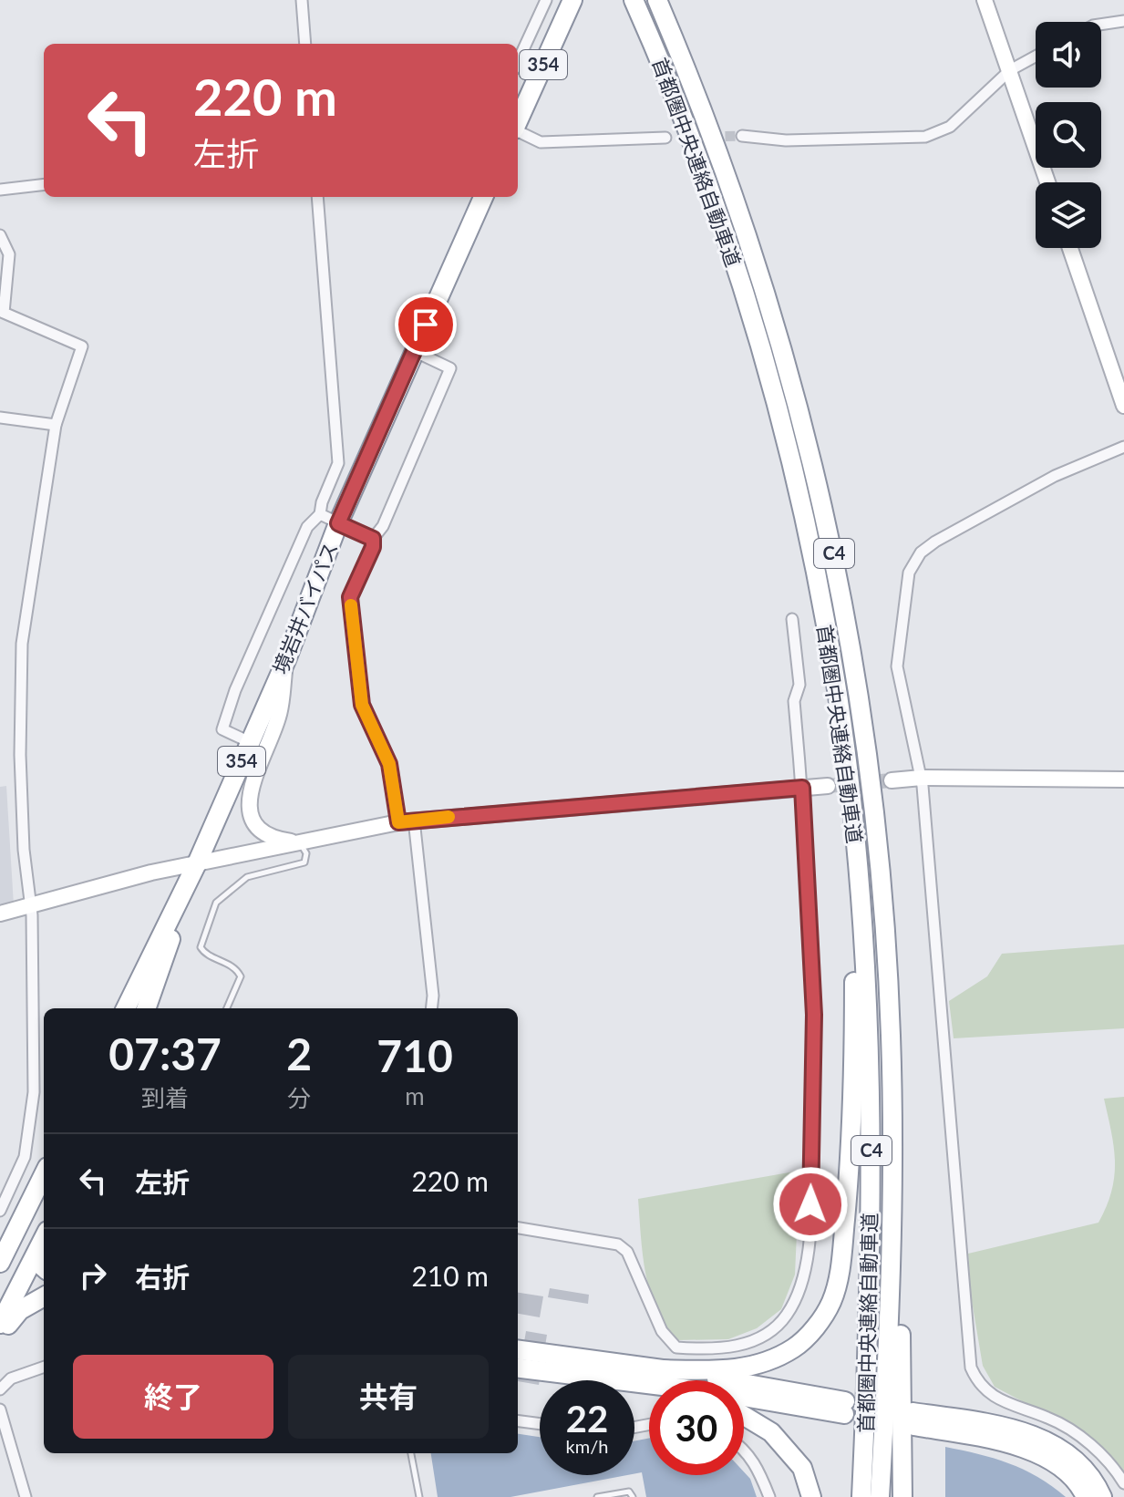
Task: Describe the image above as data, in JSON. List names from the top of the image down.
{
  "streets": {
    "highway": [
      "354",
      "首都圏中央連絡自動車道",
      "C4",
      "境岩井バイパス"
    ]
  },
  "page": {
    "turn": ["220 m", "左折"],
    "eta": [
      "07:37",
      "到着",
      "2",
      "分",
      "710",
      "m"
    ],
    "list": [
      {
        "name": "左折",
        "value": "220 m"
      },
      {
        "name": "右折",
        "value": "210 m"
      }
    ],
    "buttons": ["終了", "共有"],
    "speed": "22 km/h",
    "limit": "30"
  }
}
